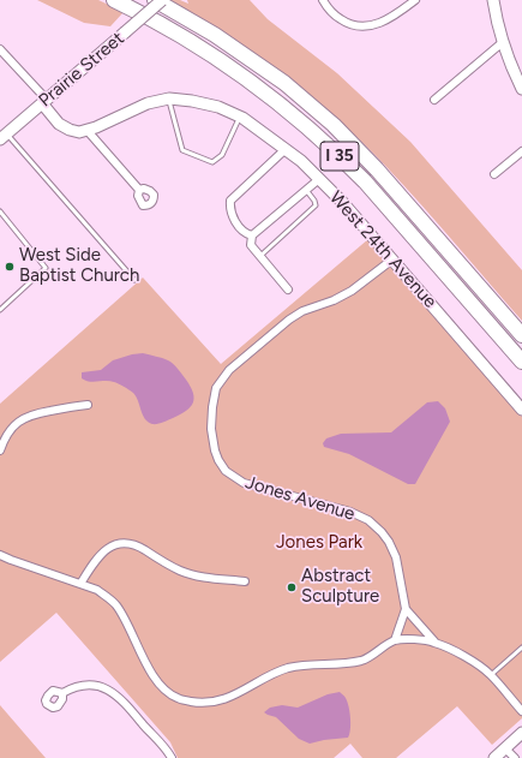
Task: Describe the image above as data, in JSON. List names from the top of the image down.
{
  "streets": {
    "highway": ["I 35"],
    "street": ["Prairie Street", "West 24th Avenue", "Jones Avenue"]
  },
  "crossings": [
    ["West 24th Avenue", "Jones Avenue"]
  ],
  "parks": ["Jones Park"],
  "places": ["West Side Baptist Church", "Abstract Sculpture"]
}
